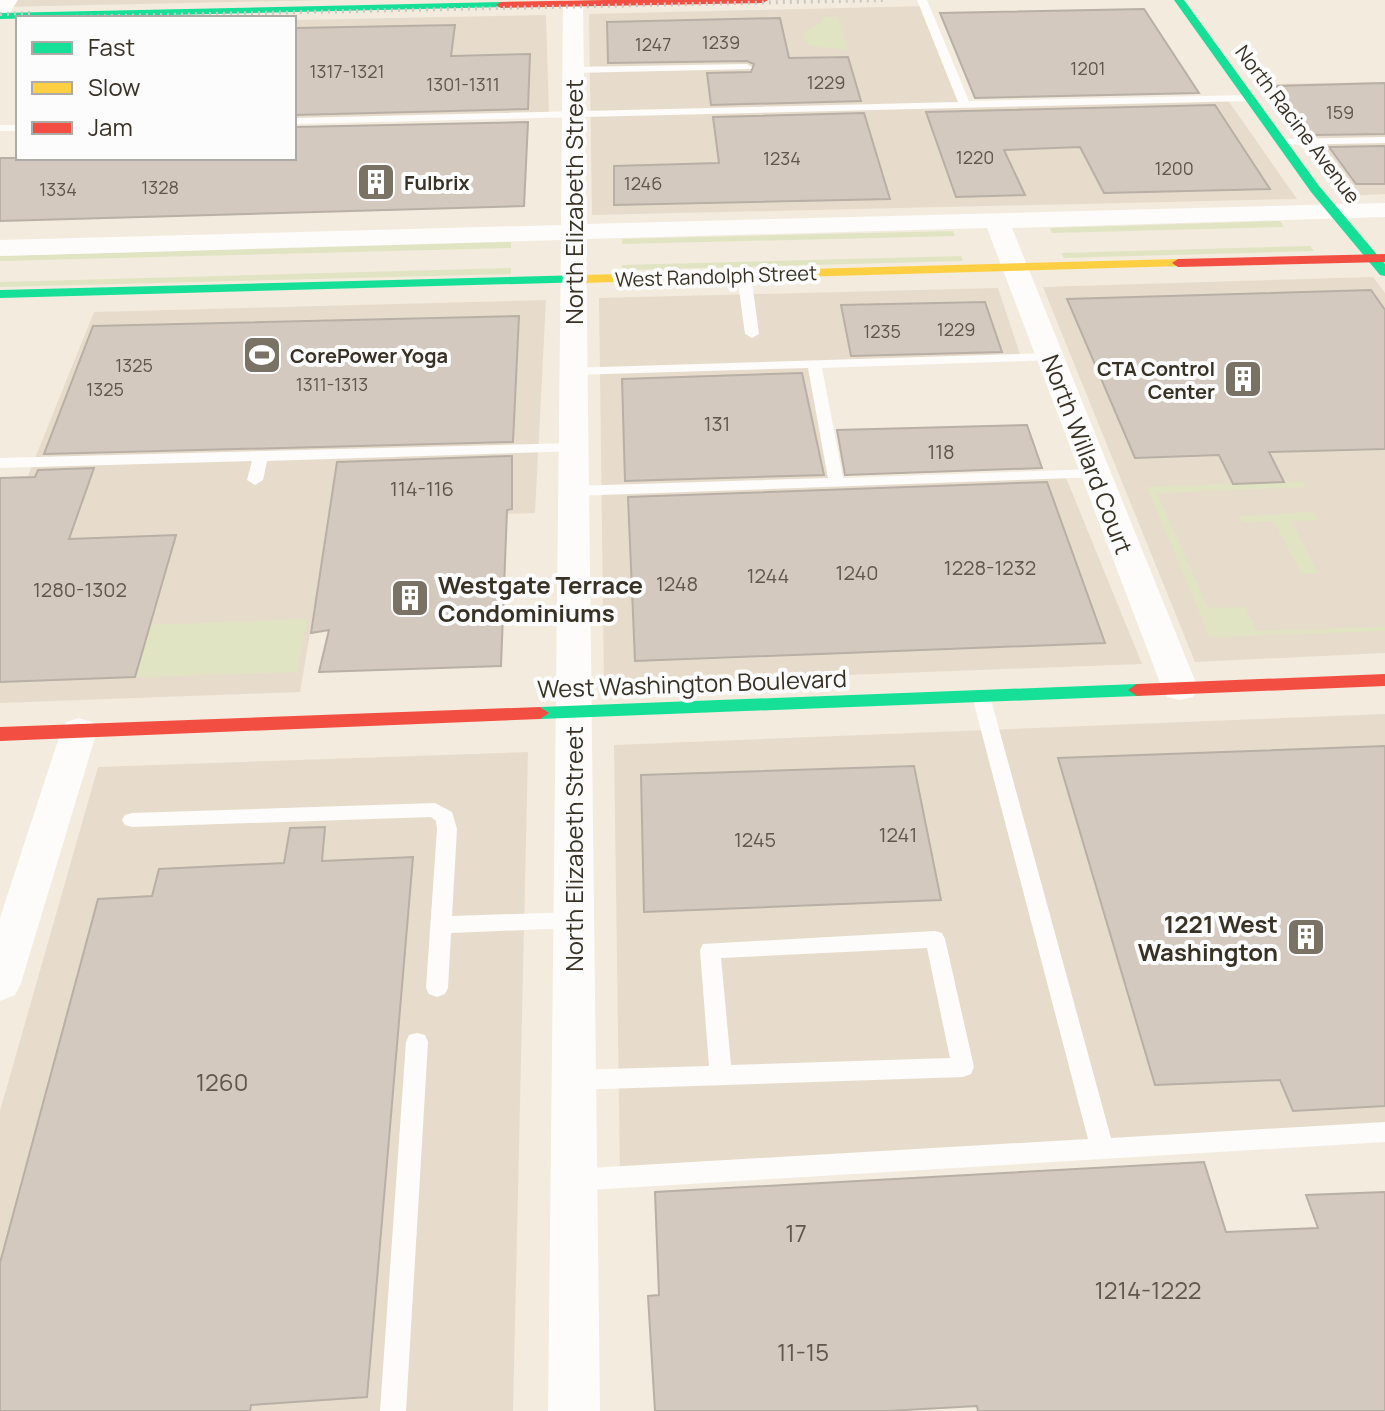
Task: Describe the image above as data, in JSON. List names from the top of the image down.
{
  "streets": {
    "street": [
      "North Racine Avenue",
      "North Elizabeth Street",
      "West Randolph Street",
      "North Willard Court",
      "West Washington Boulevard"
    ]
  },
  "crossings": [
    ["North Racine Avenue", "West Randolph Street"],
    ["North Elizabeth Street", "West Randolph Street"],
    ["North Elizabeth Street", "West Washington Boulevard"],
    ["West Randolph Street", "North Willard Court"],
    ["North Willard Court", "West Washington Boulevard"]
  ],
  "places": {
    "building": [
      "Fulbrix",
      "CTA Control Center",
      "Westgate Terrace Condominiums",
      "1221 West Washington"
    ],
    "sports": ["CorePower Yoga"]
  },
  "house_numbers": [
    "1239",
    "1247",
    "1201",
    "1317-1321",
    "1229",
    "1301-1311",
    "159",
    "1220",
    "1234",
    "1200",
    "1246",
    "1328",
    "1334",
    "1229",
    "1235",
    "1325",
    "1311-1313",
    "1325",
    "131",
    "118",
    "114-116",
    "1228-1232",
    "1240",
    "1244",
    "1248",
    "1280-1302",
    "1241",
    "1245",
    "1260",
    "17",
    "1214-1222",
    "11-15"
  ],
  "legend": ["Fast", "Slow", "Jam"]
}
